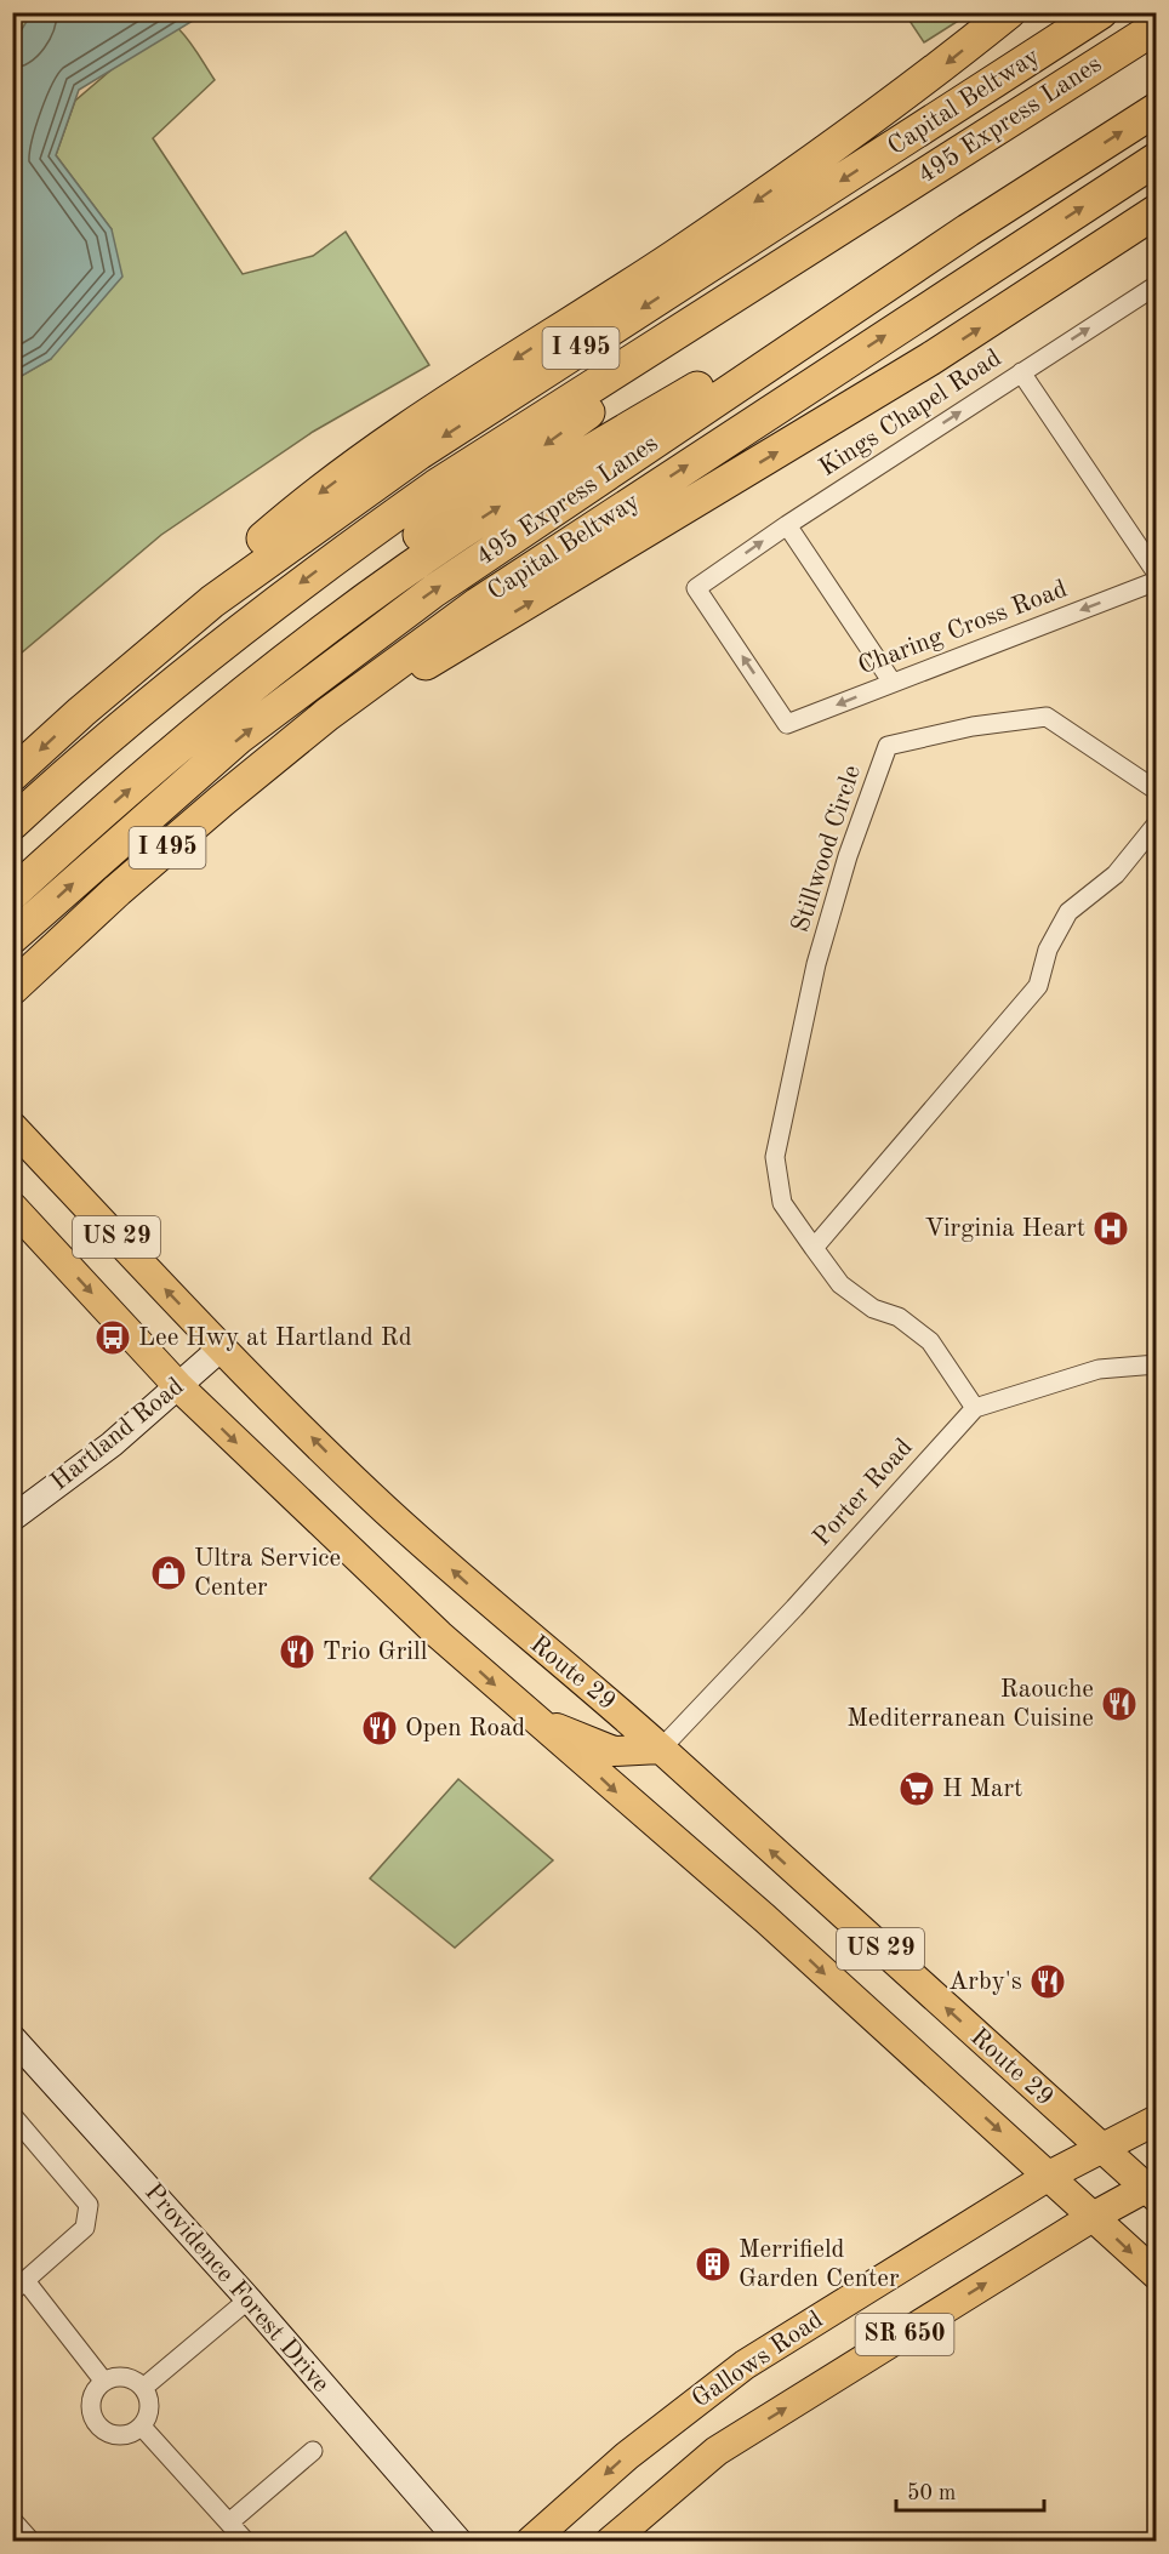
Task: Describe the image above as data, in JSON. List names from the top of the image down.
{
  "streets": {
    "highway": ["Capital Beltway", "495 Express Lanes", "I 495"],
    "main road": [
      "US 29",
      "Route 29",
      "SR 650",
      "Gallows Road"
    ],
    "street": [
      "Kings Chapel Road",
      "Charing Cross Road",
      "Stillwood Circle",
      "Hartland Road",
      "Porter Road",
      "Providence Forest Drive"
    ]
  },
  "crossings": [
    ["Kings Chapel Road", "Charing Cross Road"],
    ["Stillwood Circle", "Porter Road"],
    ["US 29", "Hartland Road"],
    ["US 29", "Gallows Road"],
    ["Hartland Road", "Route 29"],
    ["Porter Road", "Route 29"],
    ["Route 29", "Gallows Road"]
  ],
  "one_way": ["Kings Chapel Road", "Charing Cross Road"],
  "places": {
    "hospital": ["Virginia Heart"],
    "bus stop": ["Lee Hwy at Hartland Rd"],
    "shop": ["Ultra Service Center"],
    "restaurant": [
      "Trio Grill",
      "Raouche Mediterranean Cuisine",
      "Open Road",
      "Arby's"
    ],
    "supermarket": ["H Mart"],
    "building": ["Merrifield Garden Center"]
  },
  "scale_bar": "50 m"
}
